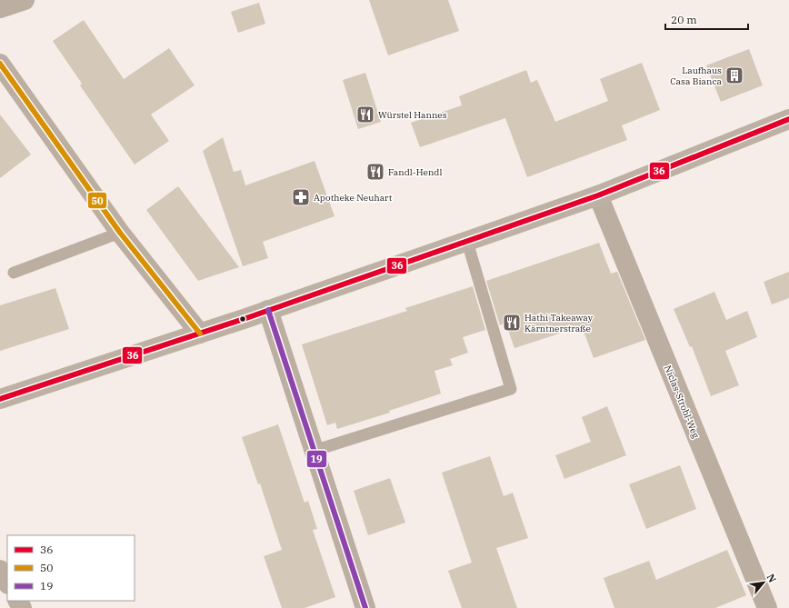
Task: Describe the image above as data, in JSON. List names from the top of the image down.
{
  "streets": {
    "street": ["Niclas-Strobl-Weg"]
  },
  "places": {
    "building": ["Laufhaus Casa Bianca"],
    "restaurant": ["Würstel Hannes", "Fandl-Hendl", "Hathi Takeaway Kärntnerstraße"],
    "pharmacy": ["Apotheke Neuhart"]
  },
  "lines": ["transit line 50", "transit line 36", "transit line 19"],
  "legend": ["36", "50", "19"],
  "scale_bar": "20 m",
  "north": "top right"
}
